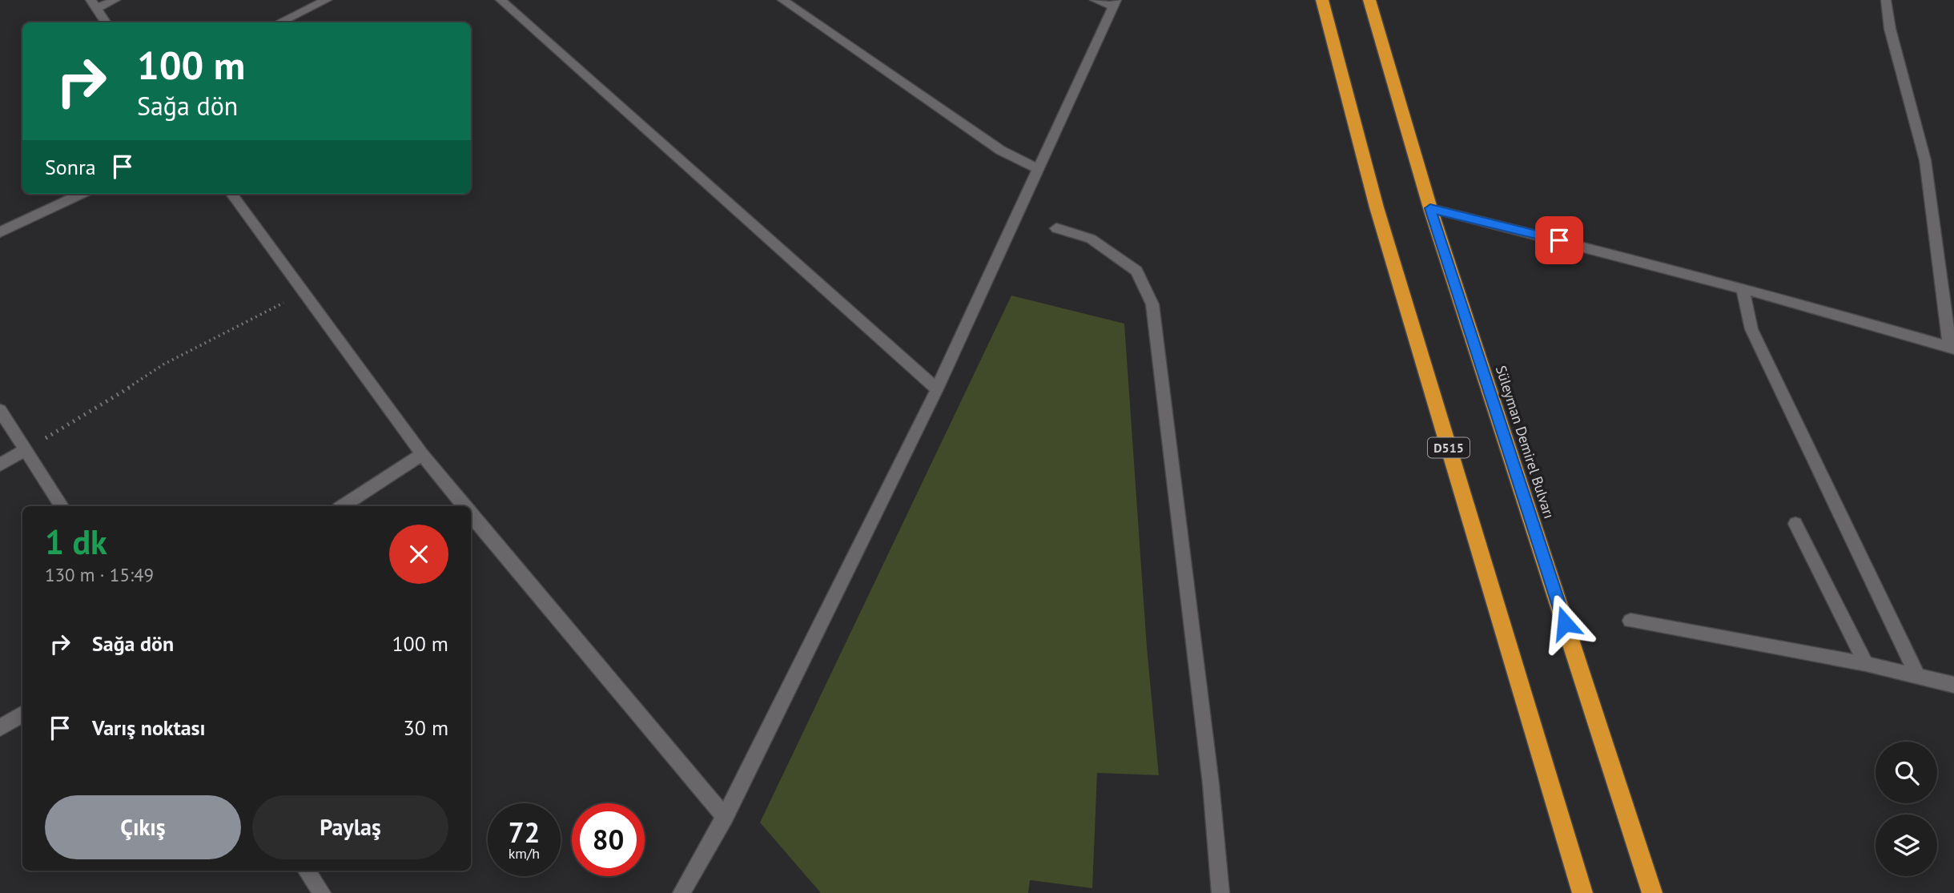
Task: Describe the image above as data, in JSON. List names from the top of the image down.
{
  "streets": {
    "highway": ["Süleyman Demirel Bulvarı", "D515"]
  },
  "page": {
    "turn": ["100 m", "Sağa dön"],
    "then": "Sonra",
    "heading": ["1 dk", "130 m · 15:49"],
    "list": [
      {
        "name": "Sağa dön",
        "value": "100 m"
      },
      {
        "name": "Varış noktası",
        "value": "30 m"
      }
    ],
    "buttons": ["Çıkış", "Paylaş"],
    "speed": "72 km/h",
    "limit": "80"
  }
}
